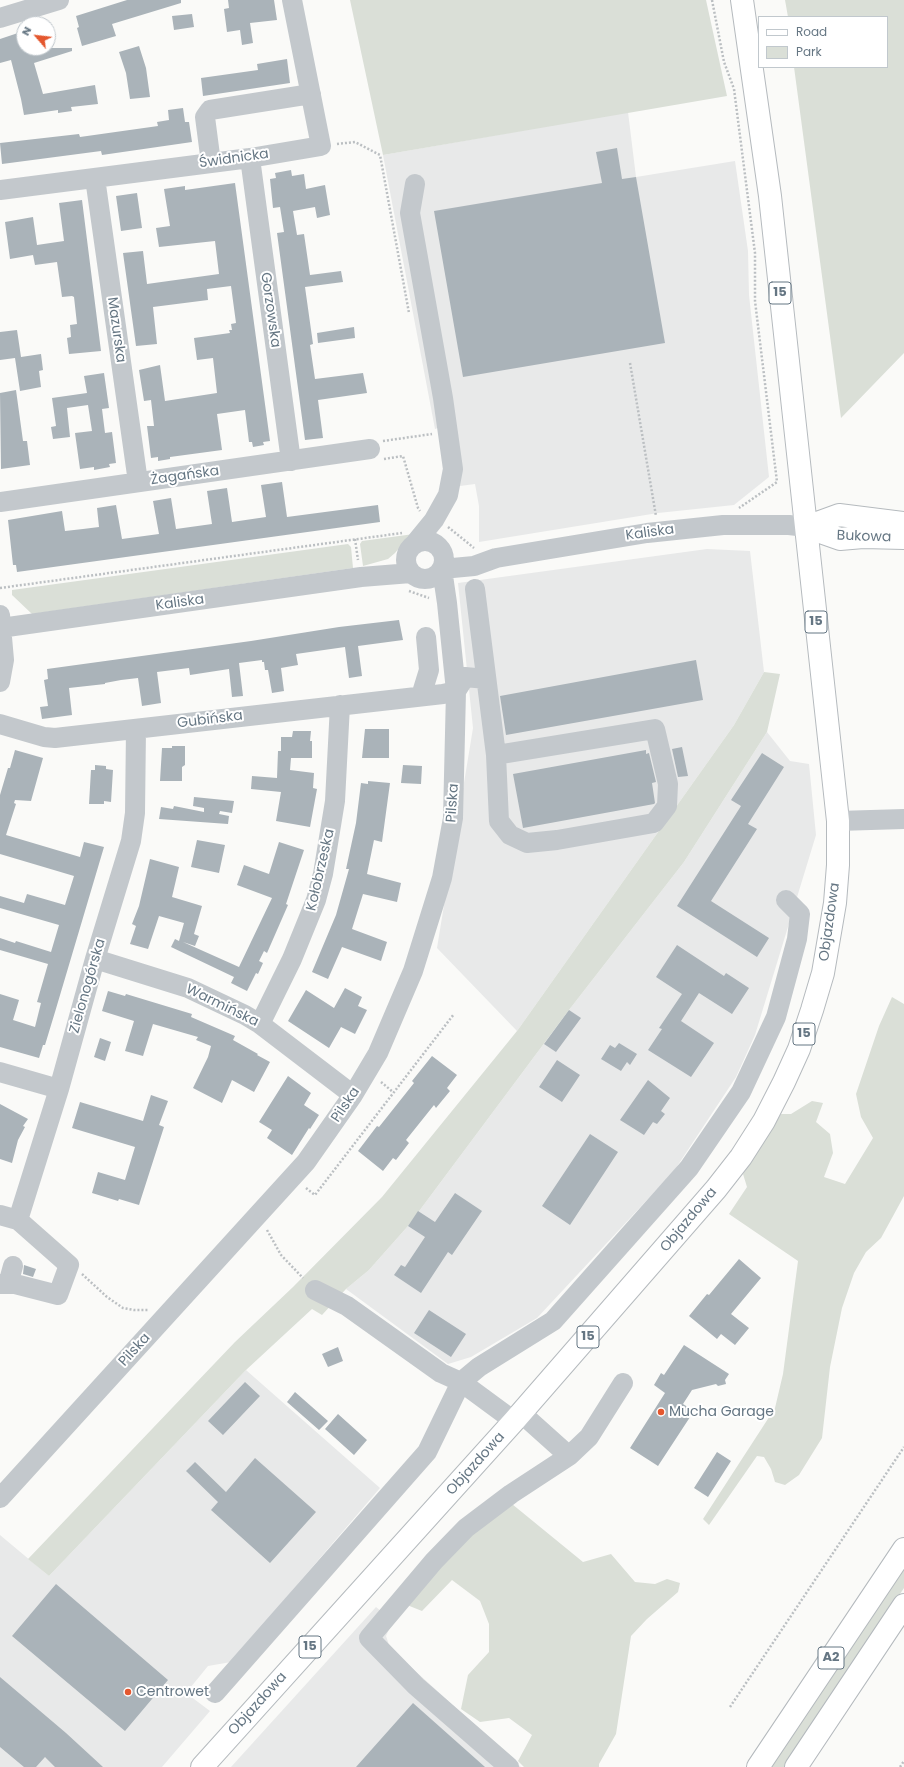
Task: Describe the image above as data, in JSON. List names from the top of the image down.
{
  "streets": {
    "main road": [
      "15",
      "Bukowa",
      "Objazdowa",
      "A2"
    ],
    "street": [
      "Świdnicka",
      "Gorzowska",
      "Mazurska",
      "Żagańska",
      "Kaliska",
      "Gubińska",
      "Pilska",
      "Kołobrzeska",
      "Zielonogórska",
      "Warmińska"
    ]
  },
  "crossings": [
    ["Świdnicka", "Gorzowska"],
    ["Świdnicka", "Mazurska"],
    ["15", "Kaliska"],
    ["15", "Bukowa"],
    ["15", "Objazdowa"],
    ["Gorzowska", "Żagańska"],
    ["Mazurska", "Żagańska"],
    ["Kaliska", "Bukowa"],
    ["Kaliska", "Pilska"],
    ["Kaliska", "Objazdowa"],
    ["Bukowa", "Objazdowa"],
    ["Gubińska", "Pilska"],
    ["Gubińska", "Kołobrzeska"],
    ["Gubińska", "Zielonogórska"],
    ["Pilska", "Warmińska"],
    ["Kołobrzeska", "Warmińska"],
    ["Zielonogórska", "Warmińska"]
  ],
  "places": ["Mucha Garage", "Centrowet"],
  "legend": ["Road", "Park"],
  "north": "top left"
}
